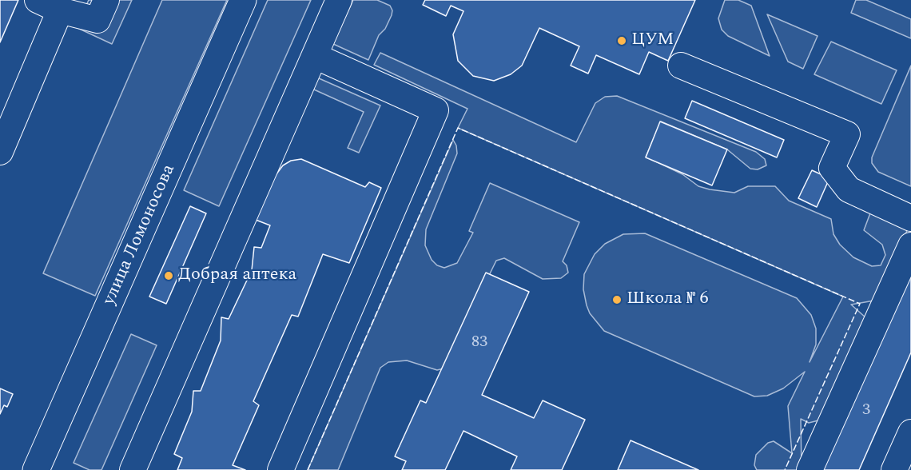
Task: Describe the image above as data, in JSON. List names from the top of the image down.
{
  "streets": {
    "main road": ["улица Ломоносова"]
  },
  "places": ["ЦУМ", "Добрая аптека", "Школа № 6"],
  "house_numbers": ["83", "3"]
}
